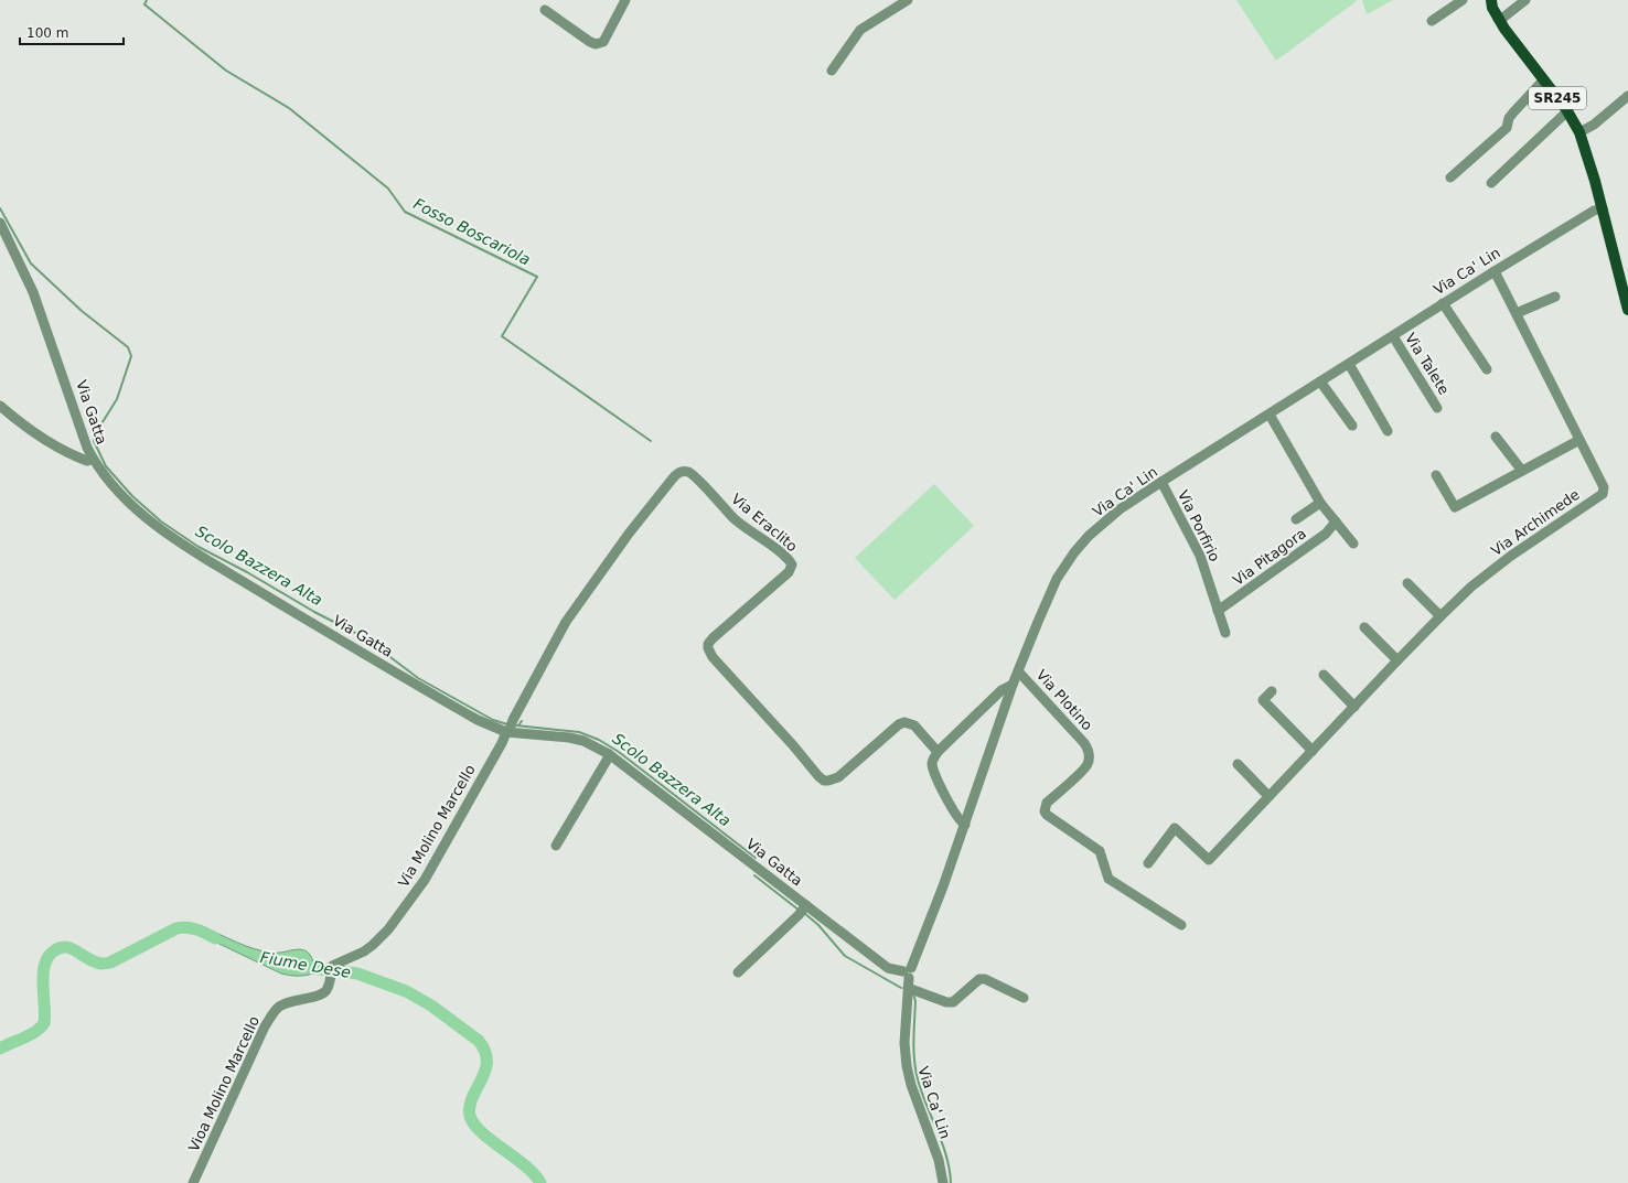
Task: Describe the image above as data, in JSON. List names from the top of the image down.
{
  "streets": {
    "main road": ["SR245"],
    "street": [
      "Via Ca' Lin",
      "Via Talete",
      "Via Gatta",
      "Via Eraclito",
      "Via Archimede",
      "Via Porfirio",
      "Via Pitagora",
      "Via Plotino",
      "Via Molino Marcello",
      "Vioa Molino Marcello"
    ]
  },
  "crossings": [
    ["SR245", "Via Ca' Lin"],
    ["Via Ca' Lin", "Via Talete"],
    ["Via Ca' Lin", "Via Gatta"],
    ["Via Ca' Lin", "Via Archimede"],
    ["Via Ca' Lin", "Via Porfirio"],
    ["Via Ca' Lin", "Via Plotino"],
    ["Via Gatta", "Via Eraclito"],
    ["Via Gatta", "Via Molino Marcello"],
    ["Via Eraclito", "Via Molino Marcello"],
    ["Via Porfirio", "Via Pitagora"],
    ["Via Molino Marcello", "Vioa Molino Marcello"]
  ],
  "water": ["Fosso Boscariola", "Scolo Bazzera Alta", "Fiume Dese"],
  "scale_bar": "100 m"
}
